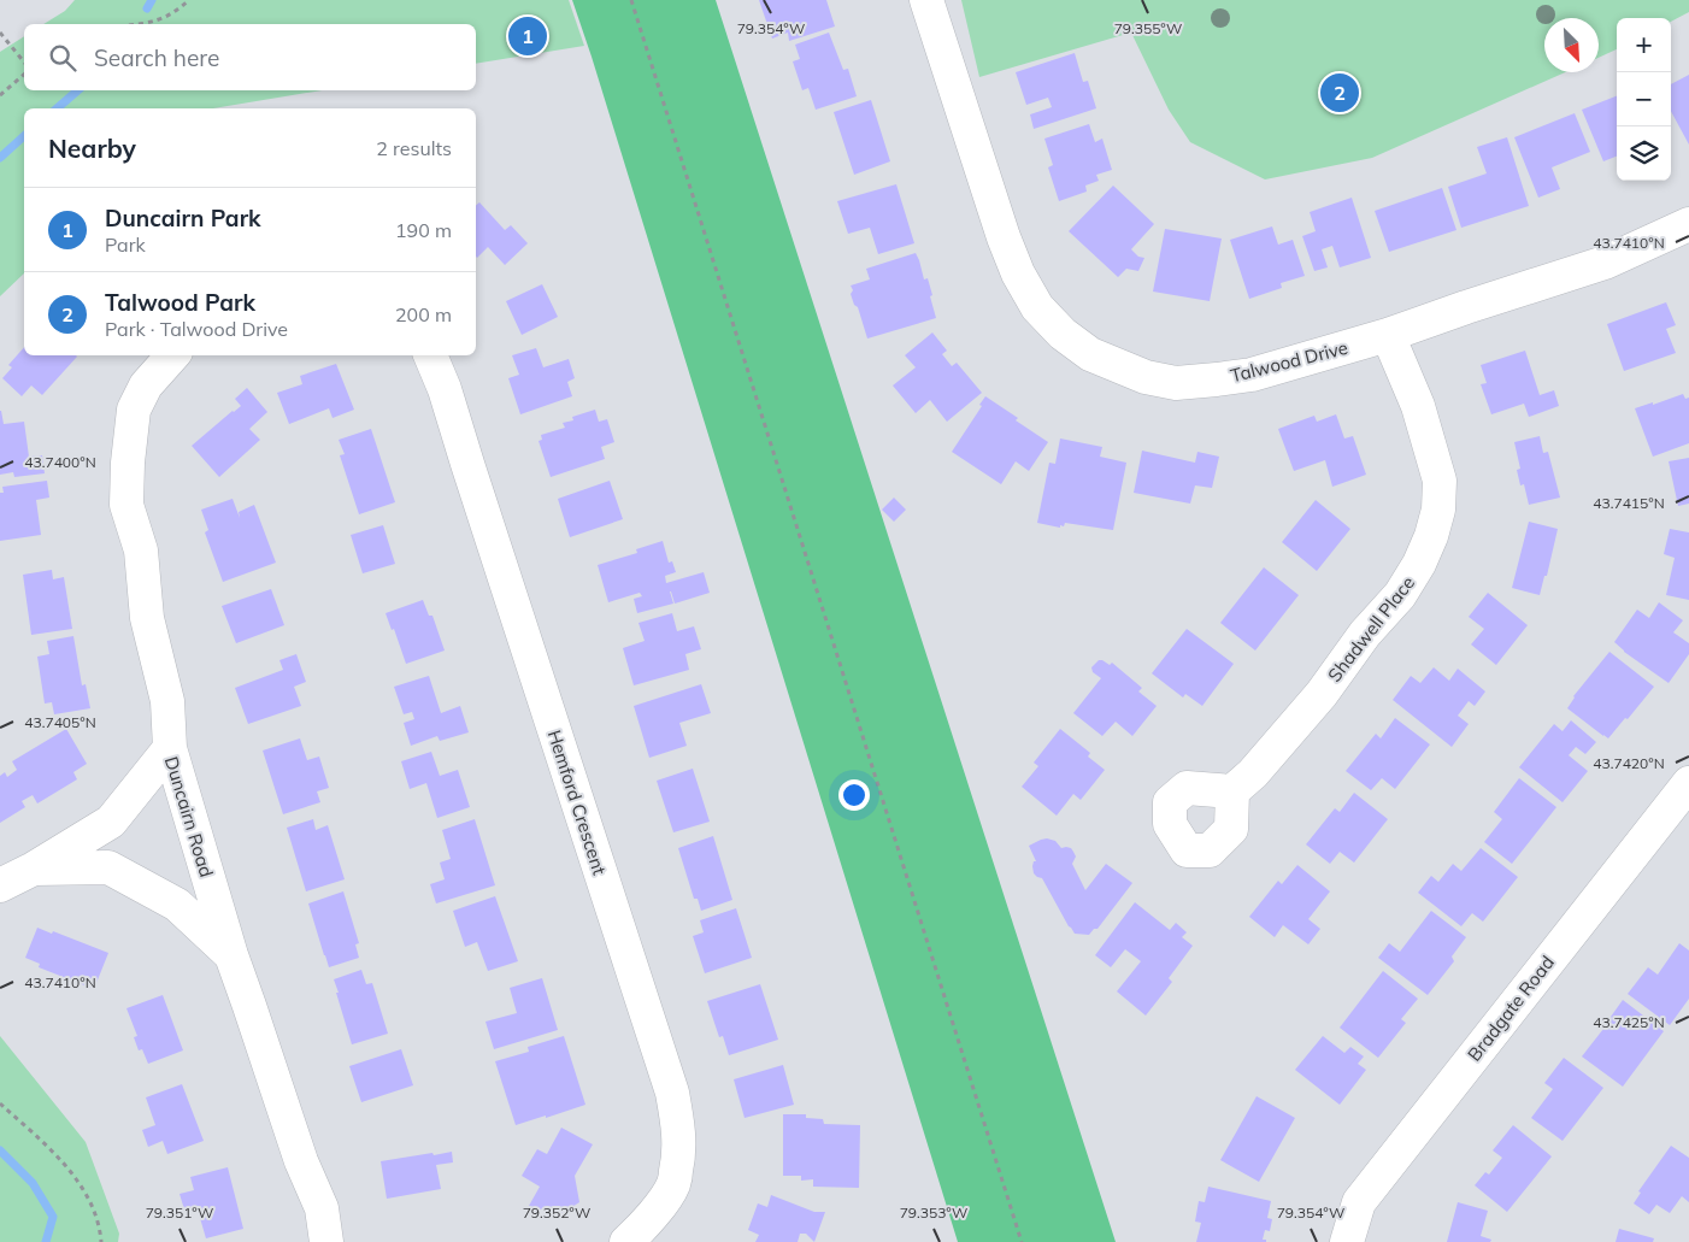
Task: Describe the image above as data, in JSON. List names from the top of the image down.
{
  "streets": {
    "street": [
      "Talwood Drive",
      "Shadwell Place",
      "Hemford Crescent",
      "Duncairn Road",
      "Bradgate Road"
    ]
  },
  "crossings": [
    ["Talwood Drive", "Shadwell Place"]
  ],
  "north": "bottom right",
  "page": {
    "pins": ["1", "2"],
    "map_buttons": ["+", "−"],
    "search": "Search here",
    "heading": ["Nearby", "2 results"],
    "list": [
      {
        "mark": "1",
        "name": "Duncairn Park",
        "note": "Park",
        "value": "190 m"
      },
      {
        "mark": "2",
        "name": "Talwood Park",
        "note": "Park · Talwood Drive",
        "value": "200 m"
      }
    ]
  },
  "coordinates": [
    "79.354°W",
    "79.355°W",
    "43.7410°N",
    "43.7400°N",
    "43.7415°N",
    "43.7405°N",
    "43.7420°N",
    "43.7425°N",
    "79.351°W",
    "79.352°W",
    "79.353°W"
  ]
}
